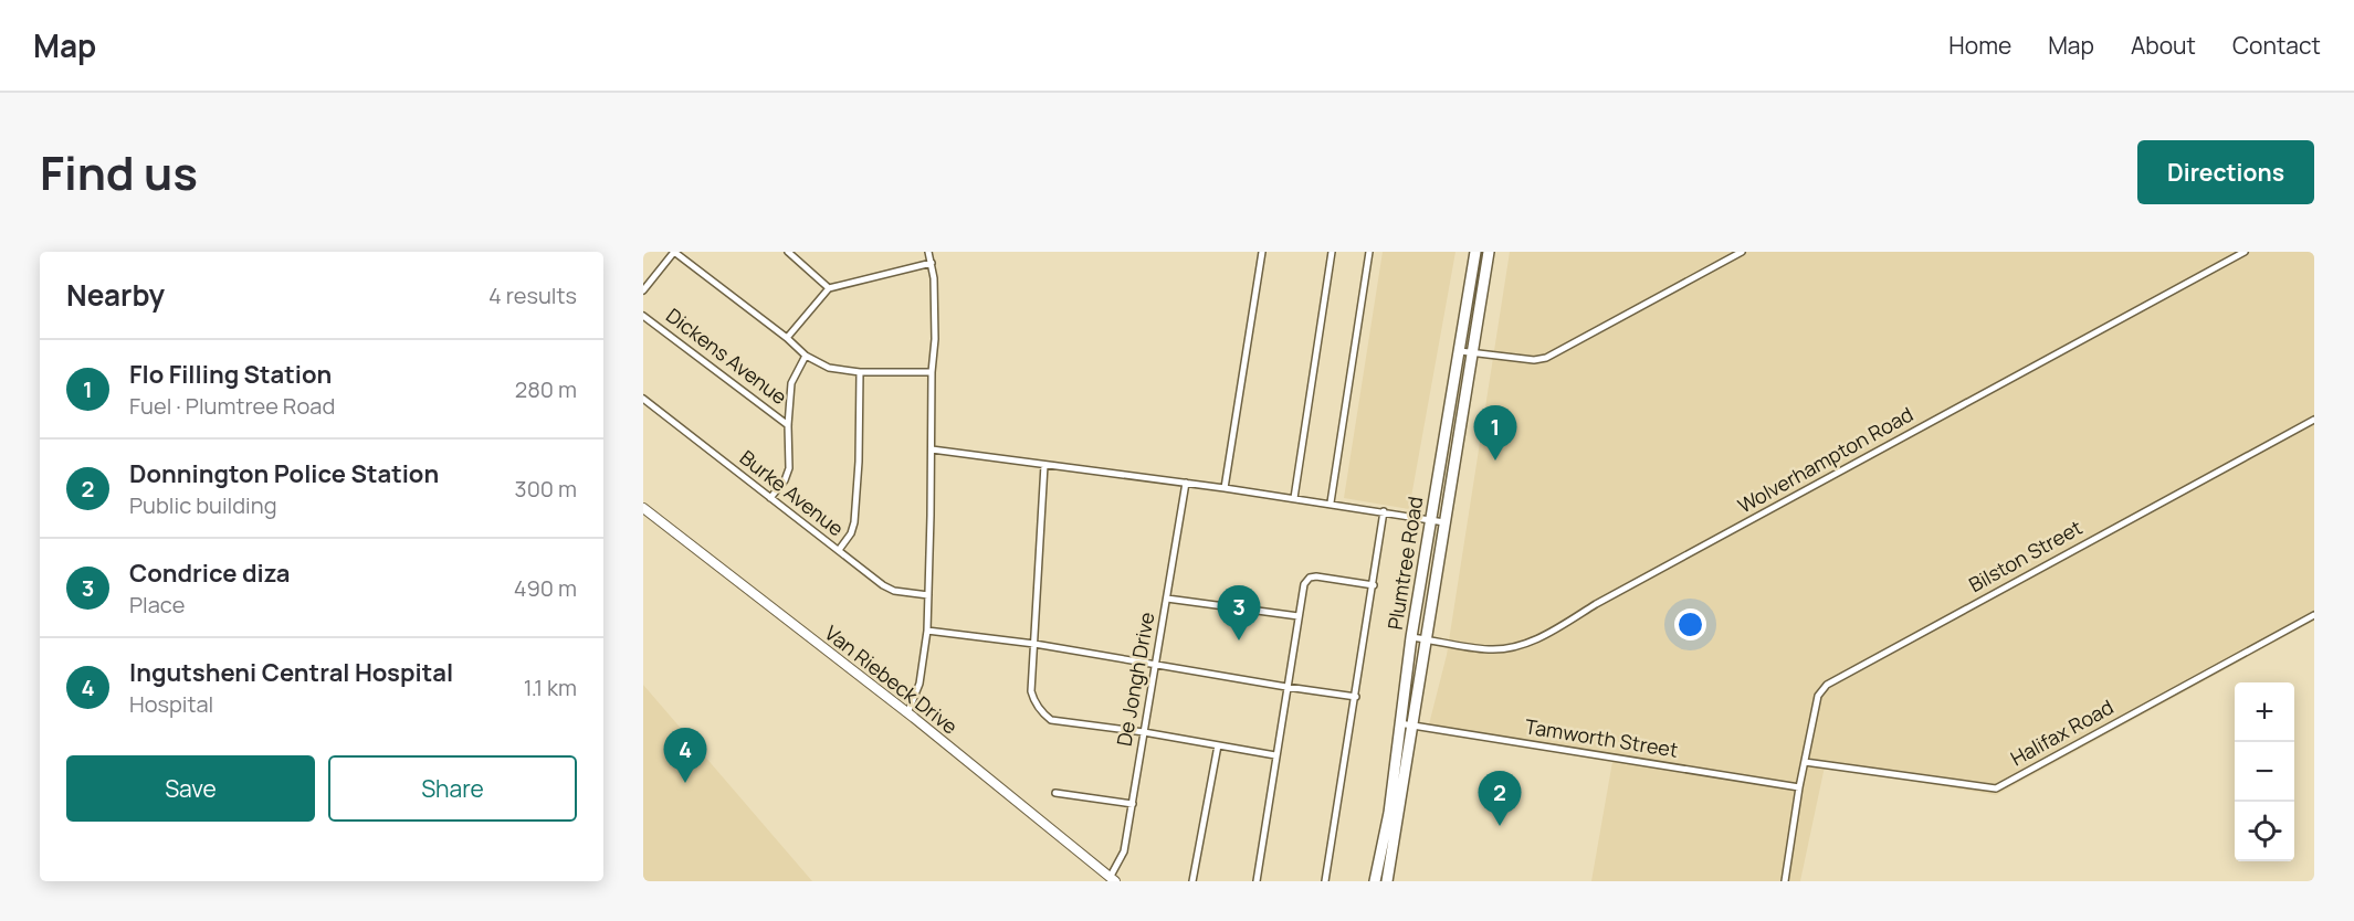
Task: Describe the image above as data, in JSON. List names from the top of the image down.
{
  "streets": {
    "highway": ["Plumtree Road"],
    "street": [
      "Dickens Avenue",
      "Wolverhampton Road",
      "Burke Avenue",
      "Bilston Street",
      "De Jongh Drive",
      "Van Riebeck Drive",
      "Halifax Road",
      "Tamworth Street"
    ]
  },
  "crossings": [
    ["Wolverhampton Road", "Plumtree Road"],
    ["Bilston Street", "Halifax Road"],
    ["Bilston Street", "Tamworth Street"],
    ["Plumtree Road", "Tamworth Street"],
    ["De Jongh Drive", "Van Riebeck Drive"]
  ],
  "page": {
    "header": "Map",
    "nav": [
      "Home",
      "Map",
      "About",
      "Contact"
    ],
    "title": "Find us",
    "buttons": [
      "Directions",
      ["Save", "Share"]
    ],
    "heading": ["Nearby", "4 results"],
    "list": [
      {
        "mark": "1",
        "name": "Flo Filling Station",
        "note": "Fuel · Plumtree Road",
        "value": "280 m"
      },
      {
        "mark": "2",
        "name": "Donnington Police Station",
        "note": "Public building",
        "value": "300 m"
      },
      {
        "mark": "3",
        "name": "Condrice diza",
        "note": "Place",
        "value": "490 m"
      },
      {
        "mark": "4",
        "name": "Ingutsheni Central Hospital",
        "note": "Hospital",
        "value": "1.1 km"
      }
    ],
    "pins": [
      "1",
      "3",
      "4",
      "2"
    ],
    "map_buttons": ["+", "−"]
  }
}
